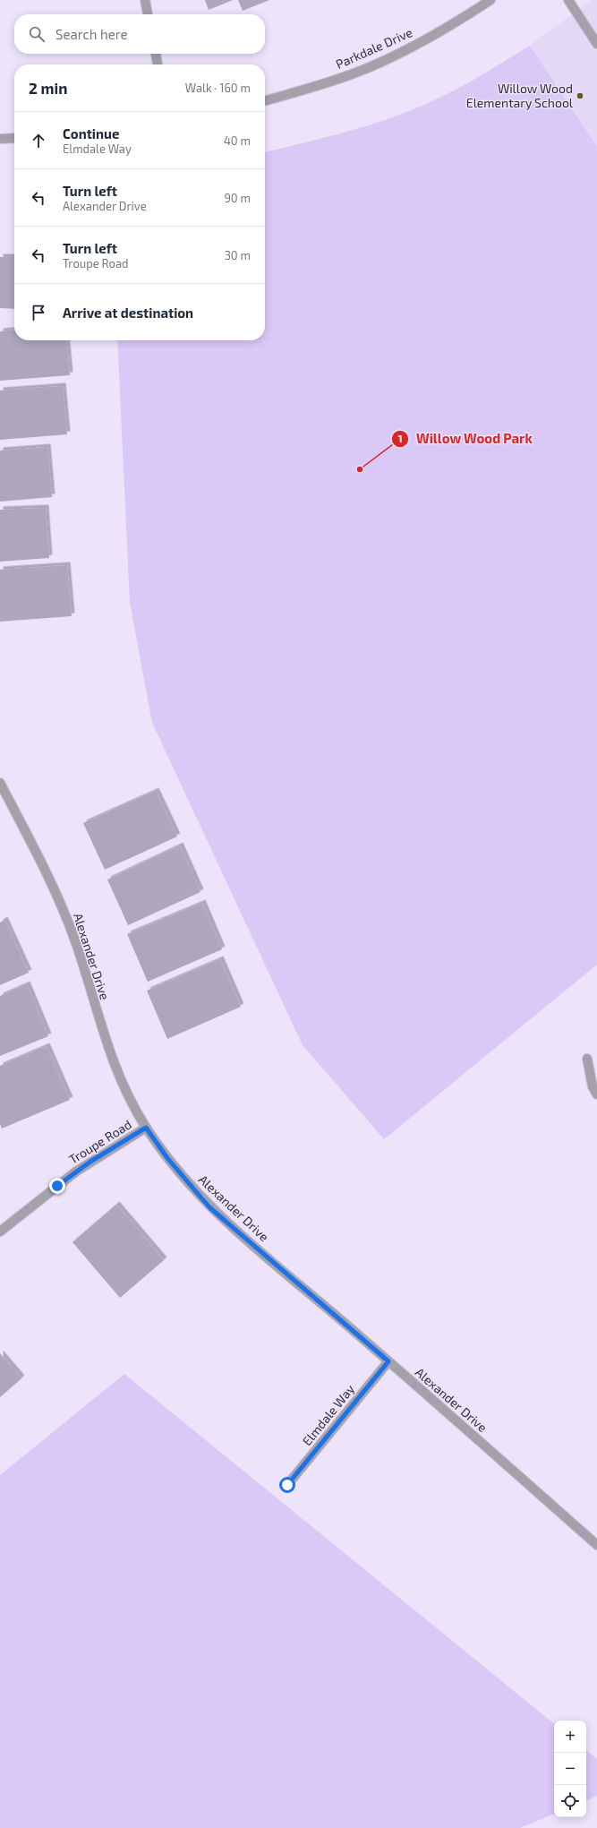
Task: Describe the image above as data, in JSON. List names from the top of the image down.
{
  "streets": {
    "street": [
      "Parkdale Drive",
      "Alexander Drive",
      "Troupe Road",
      "Elmdale Way"
    ]
  },
  "crossings": [
    ["Alexander Drive", "Troupe Road"],
    ["Alexander Drive", "Elmdale Way"]
  ],
  "places": ["Willow Wood Elementary School", "Willow Wood Park"],
  "page": {
    "search": "Search here",
    "heading": ["2 min", "Walk · 160 m"],
    "list": [
      ["Continue", "Elmdale Way", "40 m"],
      ["Turn left", "Alexander Drive", "90 m"],
      ["Turn left", "Troupe Road", "30 m"],
      "Arrive at destination"
    ],
    "map_buttons": ["+", "−"]
  }
}
